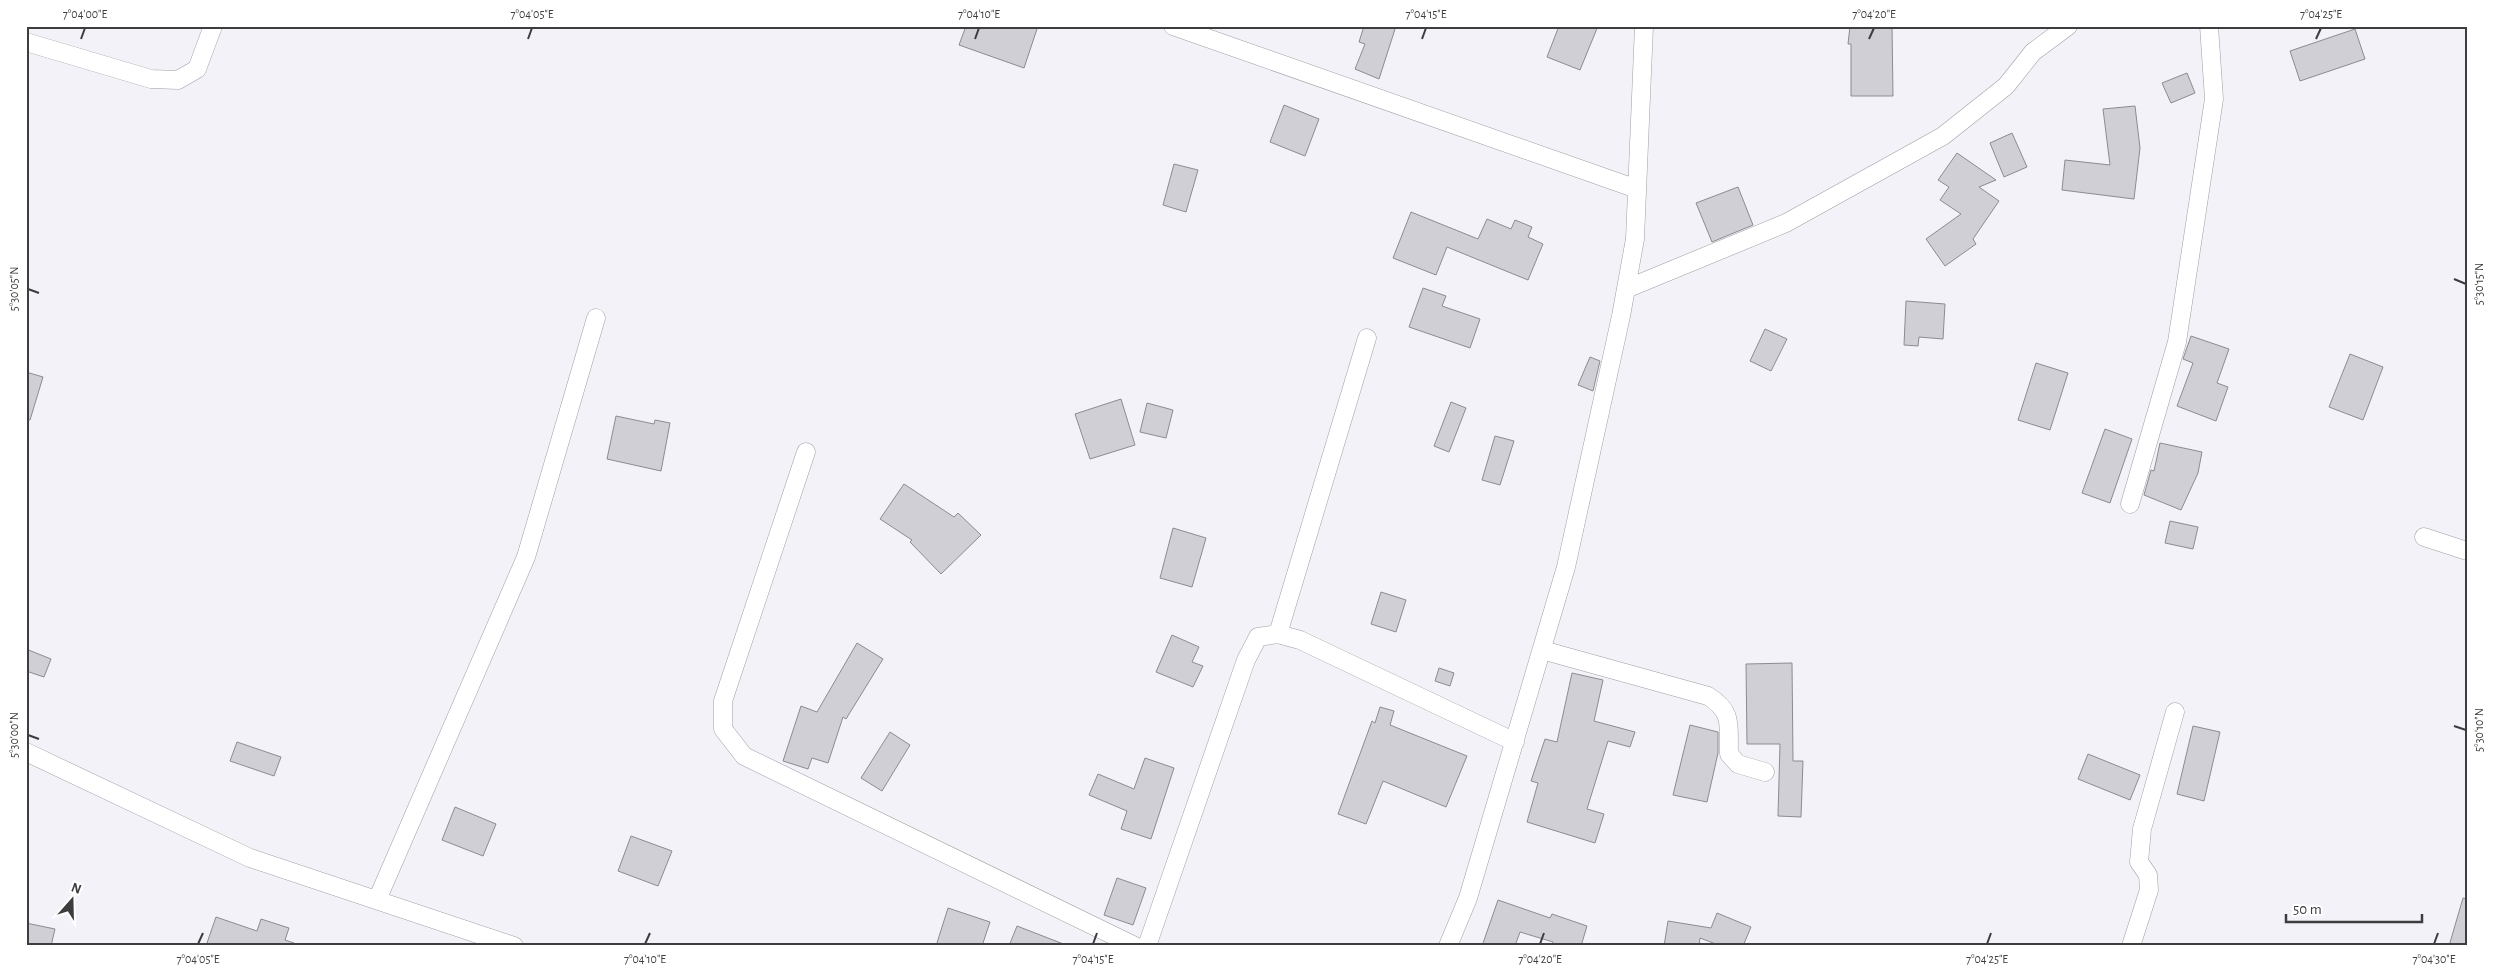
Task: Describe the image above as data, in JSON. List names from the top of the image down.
{
  "scale_bar": "50 m",
  "north": "top",
  "coordinates": [
    "7°04'00\"E",
    "7°04'05\"E",
    "7°04'10\"E",
    "7°04'15\"E",
    "7°04'20\"E",
    "7°04'25\"E",
    "5°30'15\"N",
    "5°30'05\"N",
    "5°30'10\"N",
    "5°30'00\"N",
    "7°04'30\"E"
  ]
}
